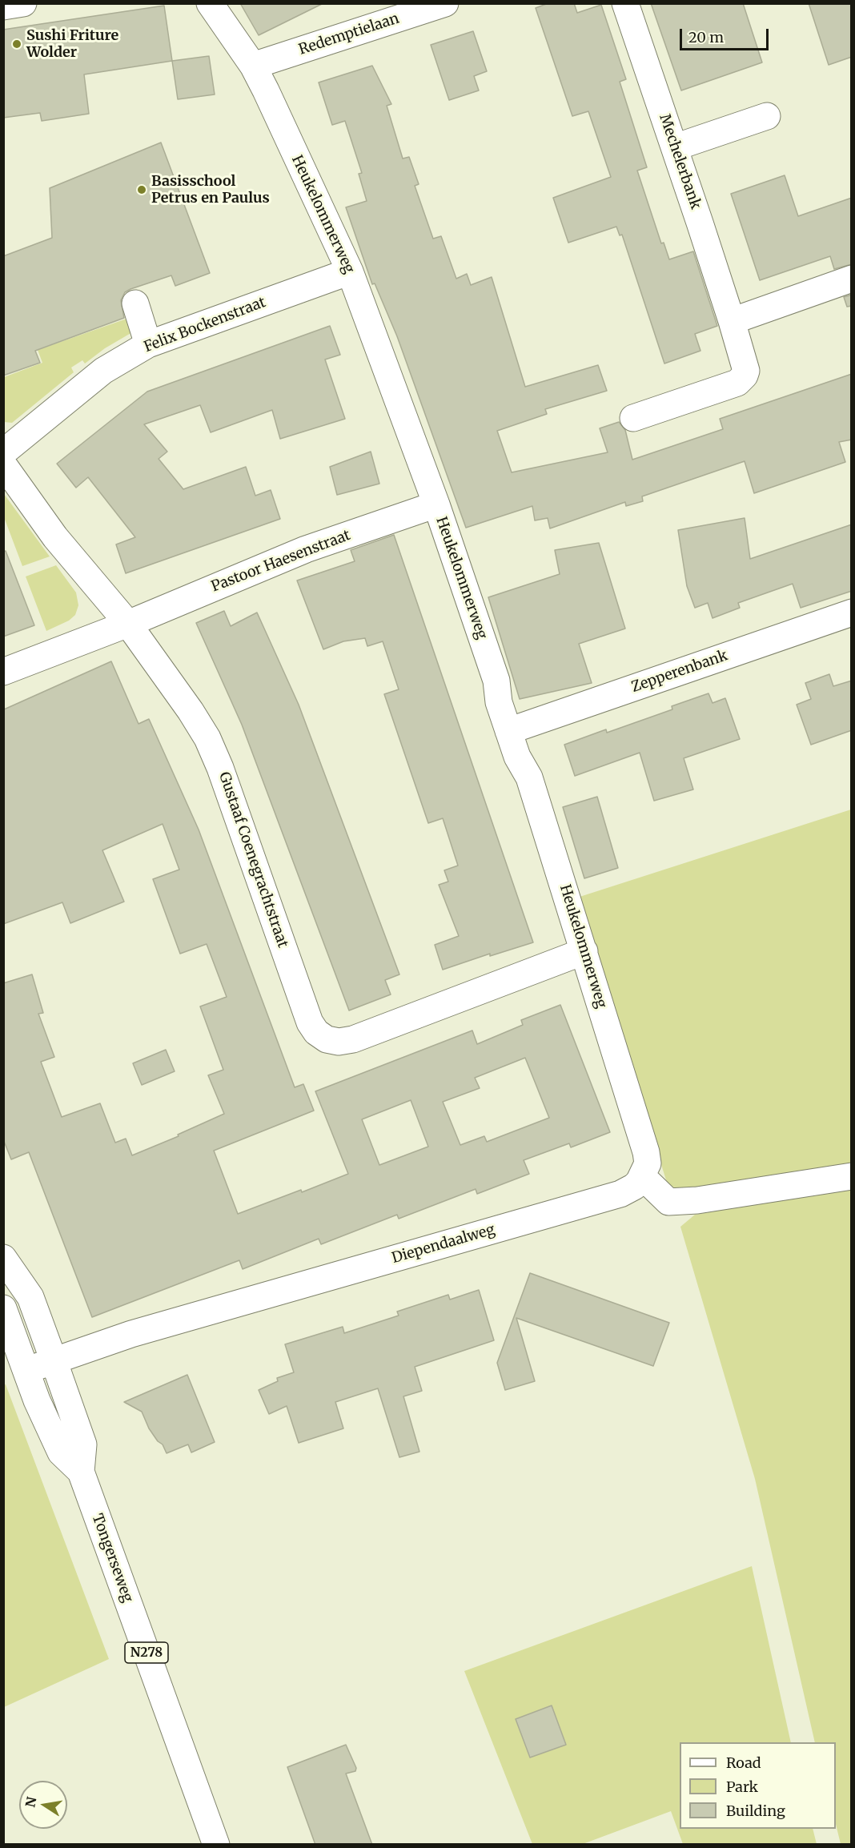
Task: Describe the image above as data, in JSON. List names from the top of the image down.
{
  "streets": {
    "street": [
      "Redemptielaan",
      "Mechelerbank",
      "Heukelommerweg",
      "Felix Bockenstraat",
      "Pastoor Haesenstraat",
      "Zepperenbank",
      "Gustaaf Coenegrachtstraat",
      "Diependaalweg",
      "Tongerseweg",
      "N278"
    ]
  },
  "crossings": [
    ["Redemptielaan", "Heukelommerweg"],
    ["Heukelommerweg", "Felix Bockenstraat"],
    ["Heukelommerweg", "Pastoor Haesenstraat"],
    ["Heukelommerweg", "Zepperenbank"],
    ["Heukelommerweg", "Gustaaf Coenegrachtstraat"],
    ["Heukelommerweg", "Diependaalweg"],
    ["Pastoor Haesenstraat", "Gustaaf Coenegrachtstraat"],
    ["Diependaalweg", "Tongerseweg"],
    ["Diependaalweg", "N278"],
    ["Tongerseweg", "N278"]
  ],
  "places": ["Sushi Friture Wolder", "Basisschool Petrus en Paulus"],
  "legend": ["Road", "Park", "Building"],
  "scale_bar": "20 m",
  "north": "left"
}
